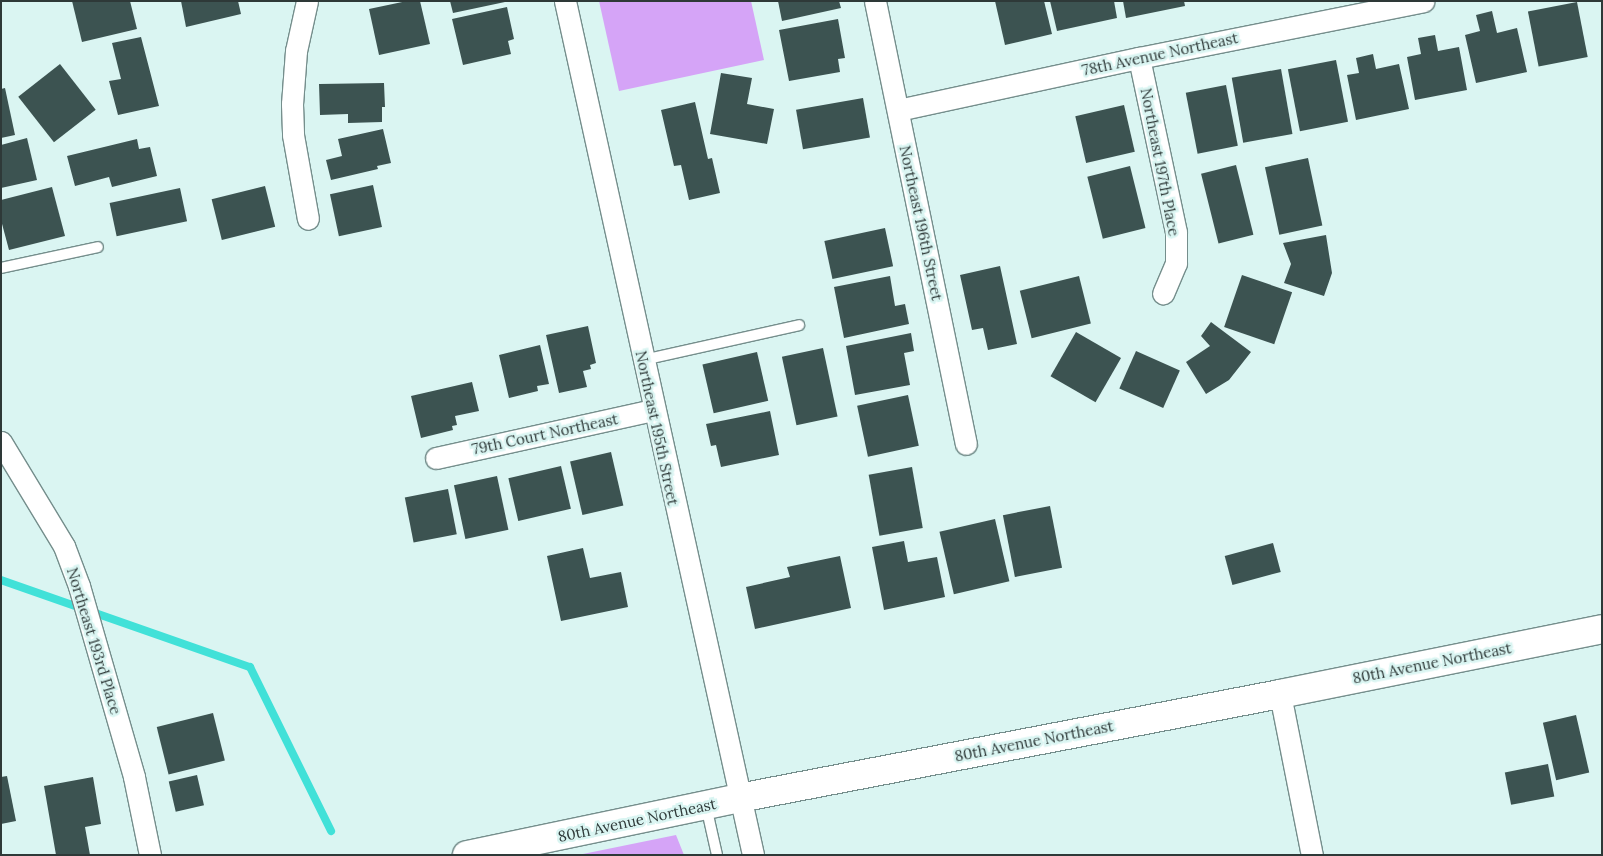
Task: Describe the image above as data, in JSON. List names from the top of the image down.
{
  "streets": {
    "main road": ["80th Avenue Northeast"],
    "street": [
      "78th Avenue Northeast",
      "Northeast 197th Place",
      "Northeast 196th Street",
      "Northeast 195th Street",
      "79th Court Northeast",
      "Northeast 193rd Place"
    ]
  },
  "crossings": [
    ["78th Avenue Northeast", "Northeast 197th Place"],
    ["78th Avenue Northeast", "Northeast 196th Street"],
    ["Northeast 195th Street", "79th Court Northeast"],
    ["Northeast 195th Street", "80th Avenue Northeast"]
  ]
}
